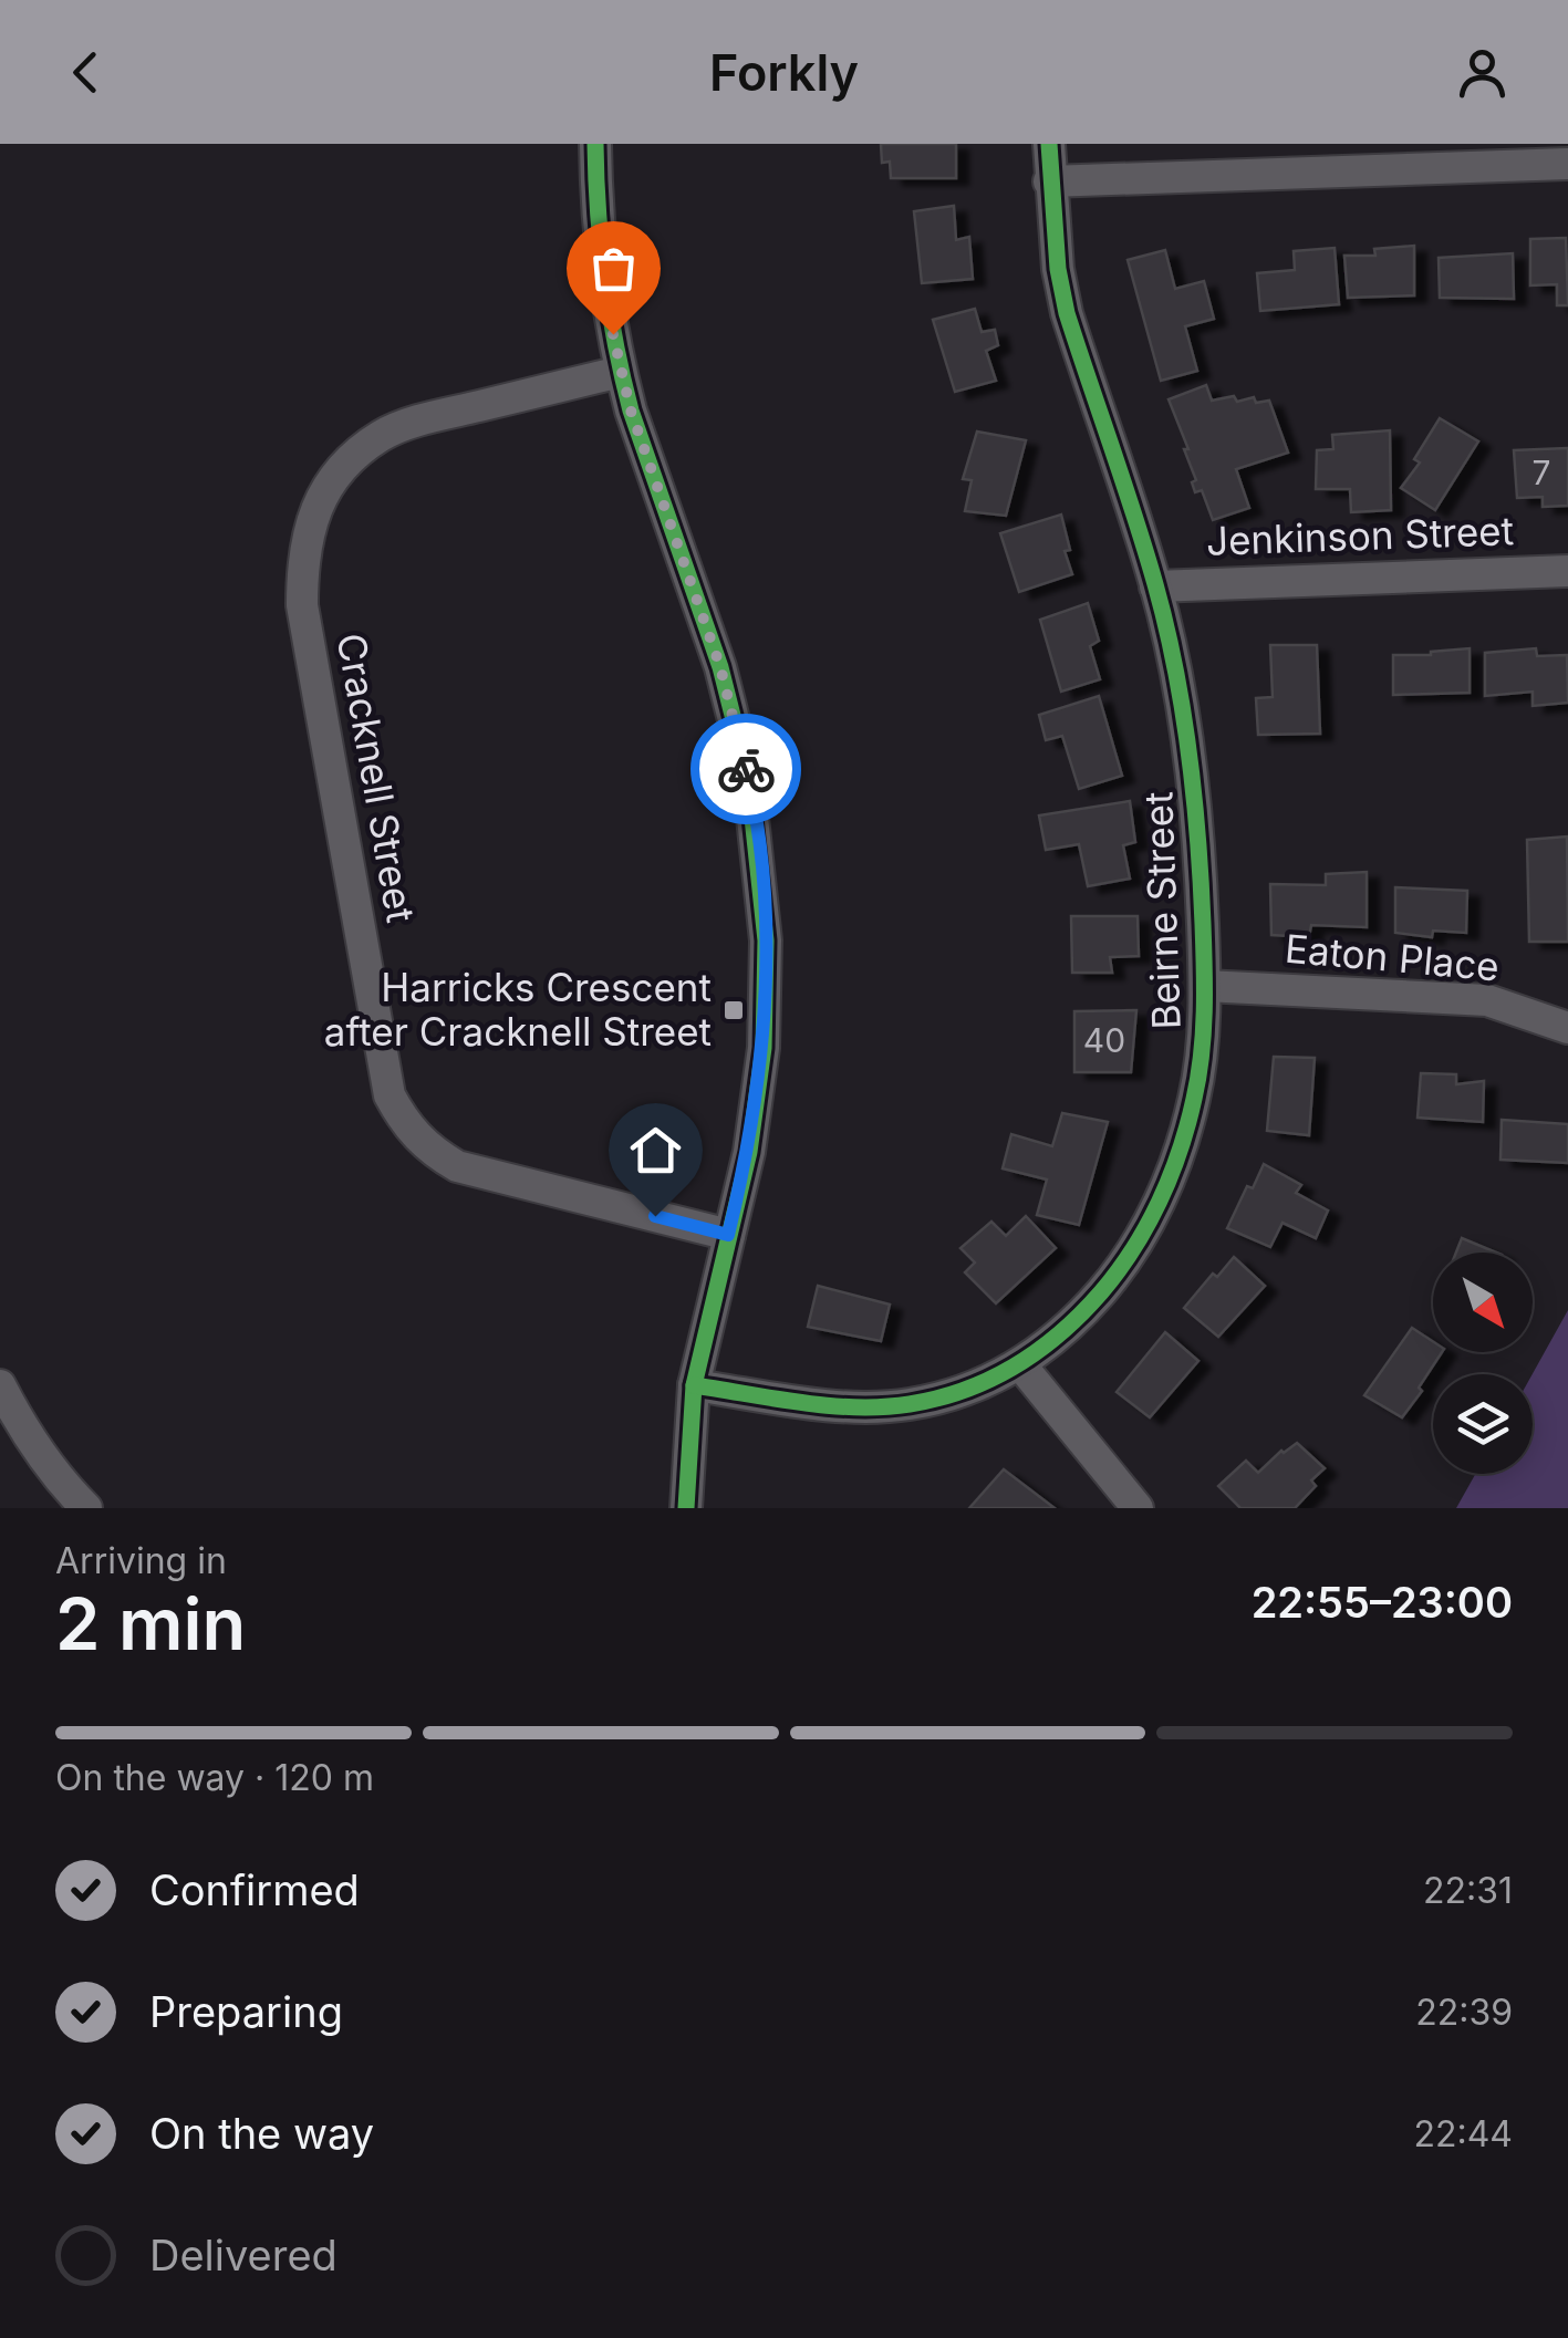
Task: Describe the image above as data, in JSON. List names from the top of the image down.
{
  "streets": {
    "street": [
      "Jenkinson Street",
      "Cracknell Street",
      "Beirne Street",
      "Eaton Place"
    ]
  },
  "crossings": [
    ["Jenkinson Street", "Beirne Street"],
    ["Beirne Street", "Eaton Place"]
  ],
  "places": {
    "transit": ["Harricks Crescent after Cracknell Street"]
  },
  "house_numbers": ["7", "40"],
  "north": "bottom right",
  "page": {
    "header": "Forkly",
    "heading": ["2 min", "Arriving in", "22:55–23:00"],
    "bar": "On the way · 120 m",
    "list": [
      ["Confirmed", "22:31"],
      ["Preparing", "22:39"],
      ["On the way", "22:44"],
      "Delivered"
    ]
  }
}
